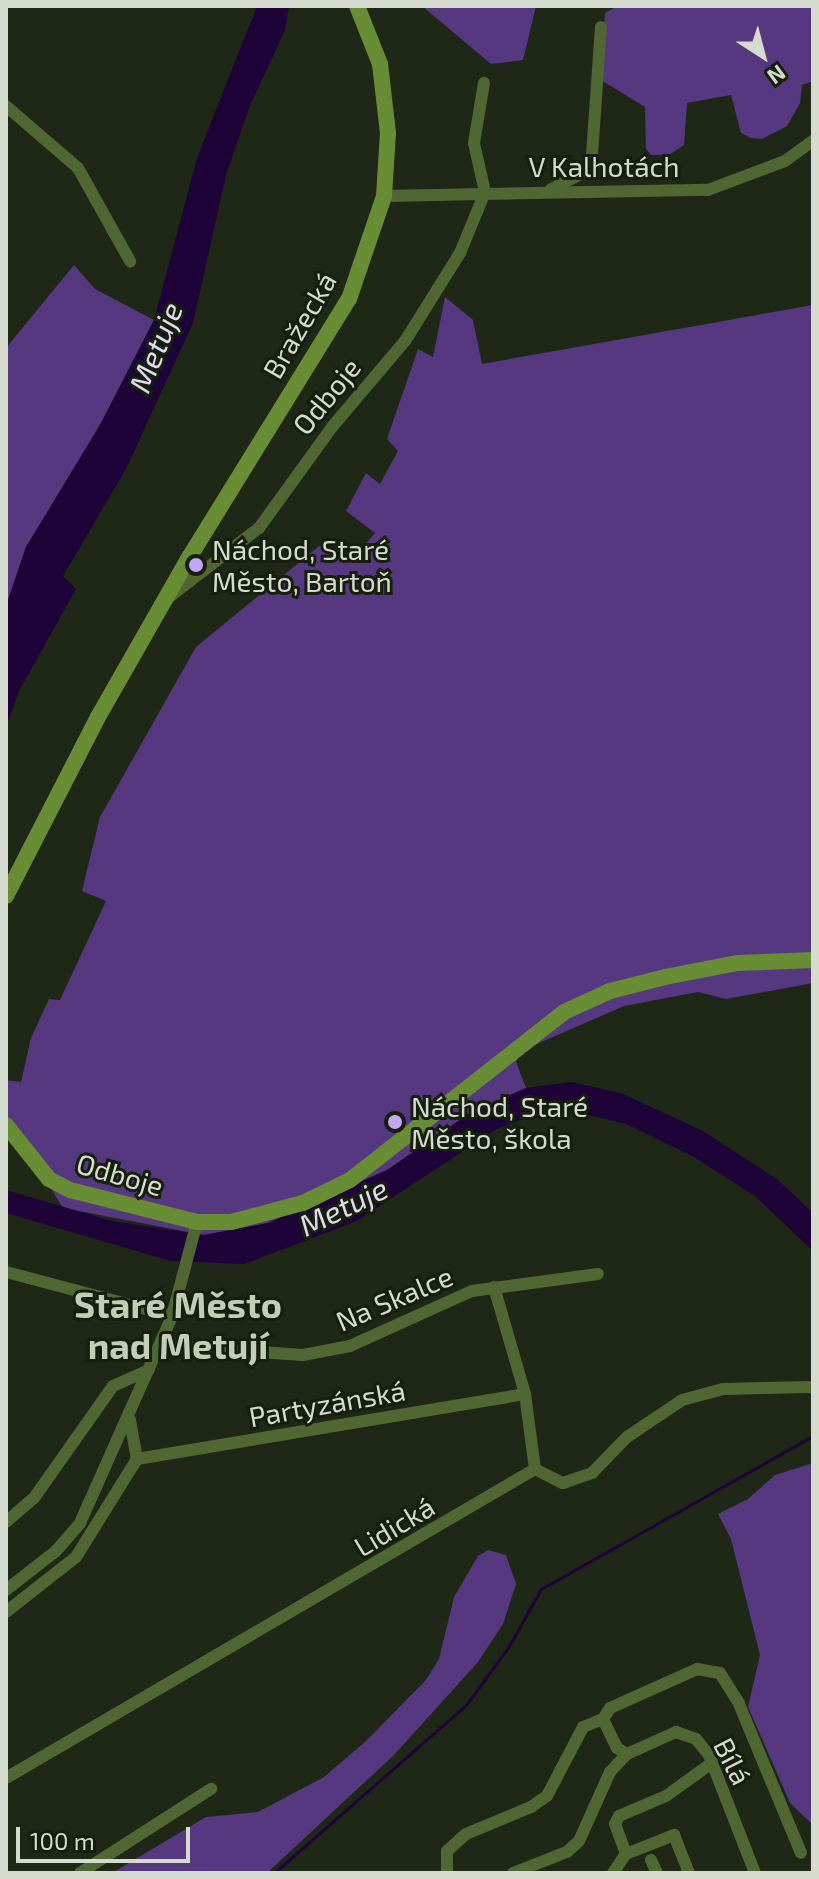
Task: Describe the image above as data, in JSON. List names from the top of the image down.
{
  "streets": {
    "street": [
      "V Kalhotách",
      "Bražecká",
      "Odboje",
      "Na Skalce",
      "Partyzánská",
      "Lidická",
      "Bílá"
    ]
  },
  "crossings": [
    ["V Kalhotách", "Bražecká"],
    ["V Kalhotách", "Odboje"],
    ["Bražecká", "Odboje"]
  ],
  "districts": ["Staré Město nad Metují"],
  "water": ["Metuje"],
  "places": ["Náchod, Staré Město, Bartoň", "Náchod, Staré Město, škola"],
  "scale_bar": "100 m",
  "north": "bottom right"
}
